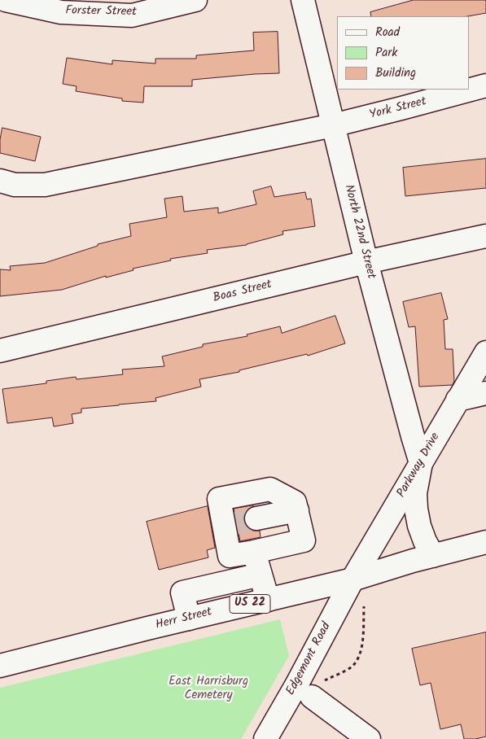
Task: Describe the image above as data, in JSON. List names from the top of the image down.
{
  "streets": {
    "street": [
      "Forster Street",
      "York Street",
      "North 22nd Street",
      "Boas Street",
      "Parkway Drive",
      "US 22",
      "Herr Street",
      "Edgemont Road"
    ]
  },
  "crossings": [
    ["York Street", "North 22nd Street"],
    ["North 22nd Street", "Boas Street"],
    ["North 22nd Street", "Parkway Drive"],
    ["Parkway Drive", "Herr Street"],
    ["Parkway Drive", "Edgemont Road"],
    ["Herr Street", "Edgemont Road"]
  ],
  "parks": ["East Harrisburg Cemetery"],
  "legend": ["Road", "Park", "Building"]
}
